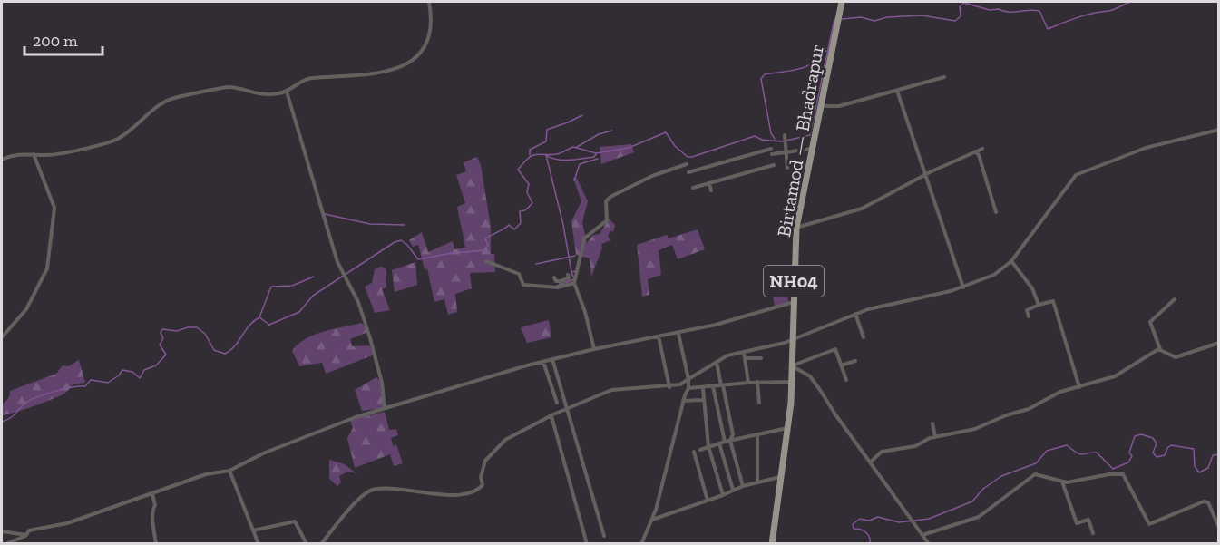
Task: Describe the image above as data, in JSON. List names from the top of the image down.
{
  "streets": {
    "main road": ["Birtamod — Bhadrapur", "NH04"]
  },
  "scale_bar": "200 m"
}
